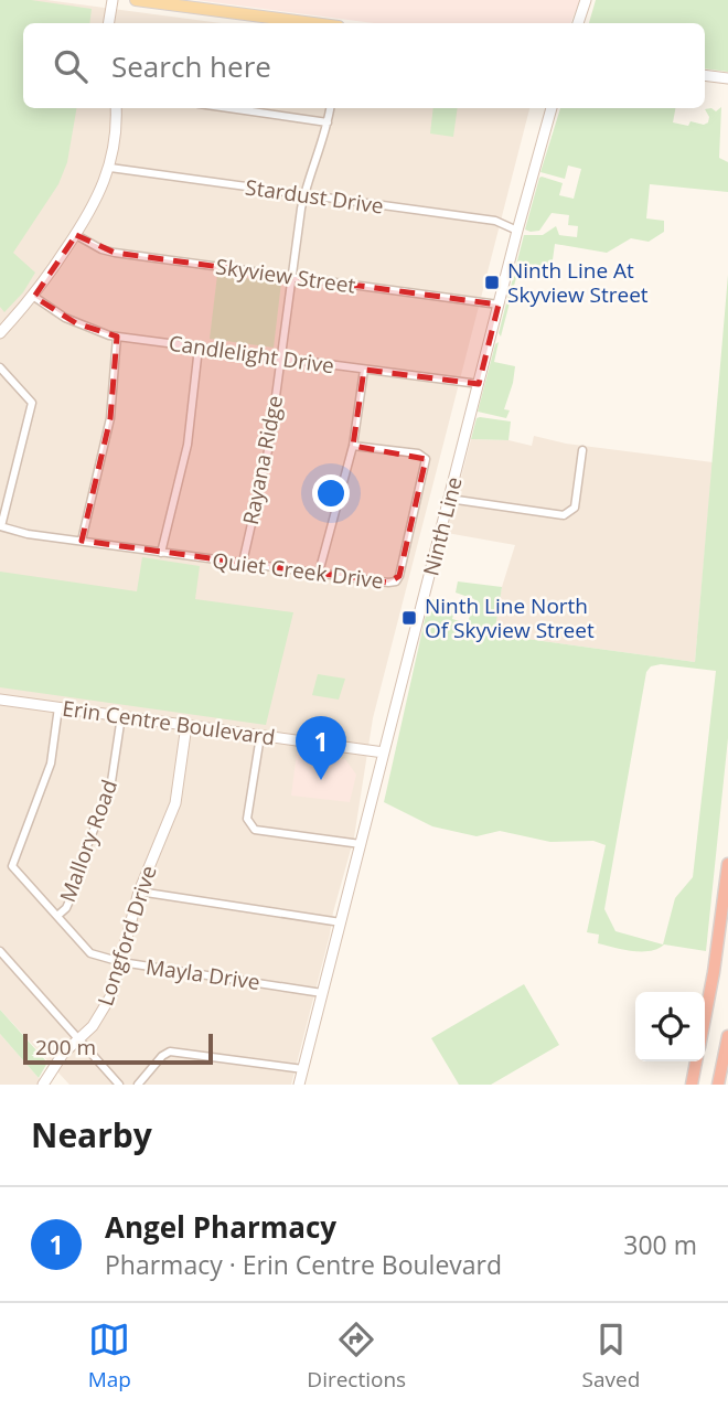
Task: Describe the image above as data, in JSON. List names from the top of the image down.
{
  "streets": {
    "street": [
      "Stardust Drive",
      "Skyview Street",
      "Candlelight Drive",
      "Rayana Ridge",
      "Ninth Line",
      "Quiet Creek Drive",
      "Erin Centre Boulevard",
      "Mallory Road",
      "Longford Drive",
      "Mayla Drive"
    ]
  },
  "crossings": [
    ["Stardust Drive", "Rayana Ridge"],
    ["Stardust Drive", "Ninth Line"],
    ["Skyview Street", "Rayana Ridge"],
    ["Skyview Street", "Ninth Line"],
    ["Candlelight Drive", "Rayana Ridge"],
    ["Candlelight Drive", "Ninth Line"],
    ["Rayana Ridge", "Quiet Creek Drive"],
    ["Ninth Line", "Erin Centre Boulevard"],
    ["Ninth Line", "Mayla Drive"],
    ["Erin Centre Boulevard", "Mallory Road"],
    ["Erin Centre Boulevard", "Longford Drive"],
    ["Erin Centre Boulevard", "Mayla Drive"],
    ["Mallory Road", "Mayla Drive"],
    ["Longford Drive", "Mayla Drive"]
  ],
  "places": {
    "transit": ["Ninth Line At Skyview Street", "Ninth Line North Of Skyview Street"]
  },
  "scale_bar": "200 m",
  "page": {
    "search": "Search here",
    "pins": "1",
    "scale": "200 m",
    "heading": "Nearby",
    "list": [
      {
        "mark": "1",
        "name": "Angel Pharmacy",
        "note": "Pharmacy · Erin Centre Boulevard",
        "value": "300 m"
      }
    ],
    "nav": ["Map", "Directions", "Saved"]
  }
}
